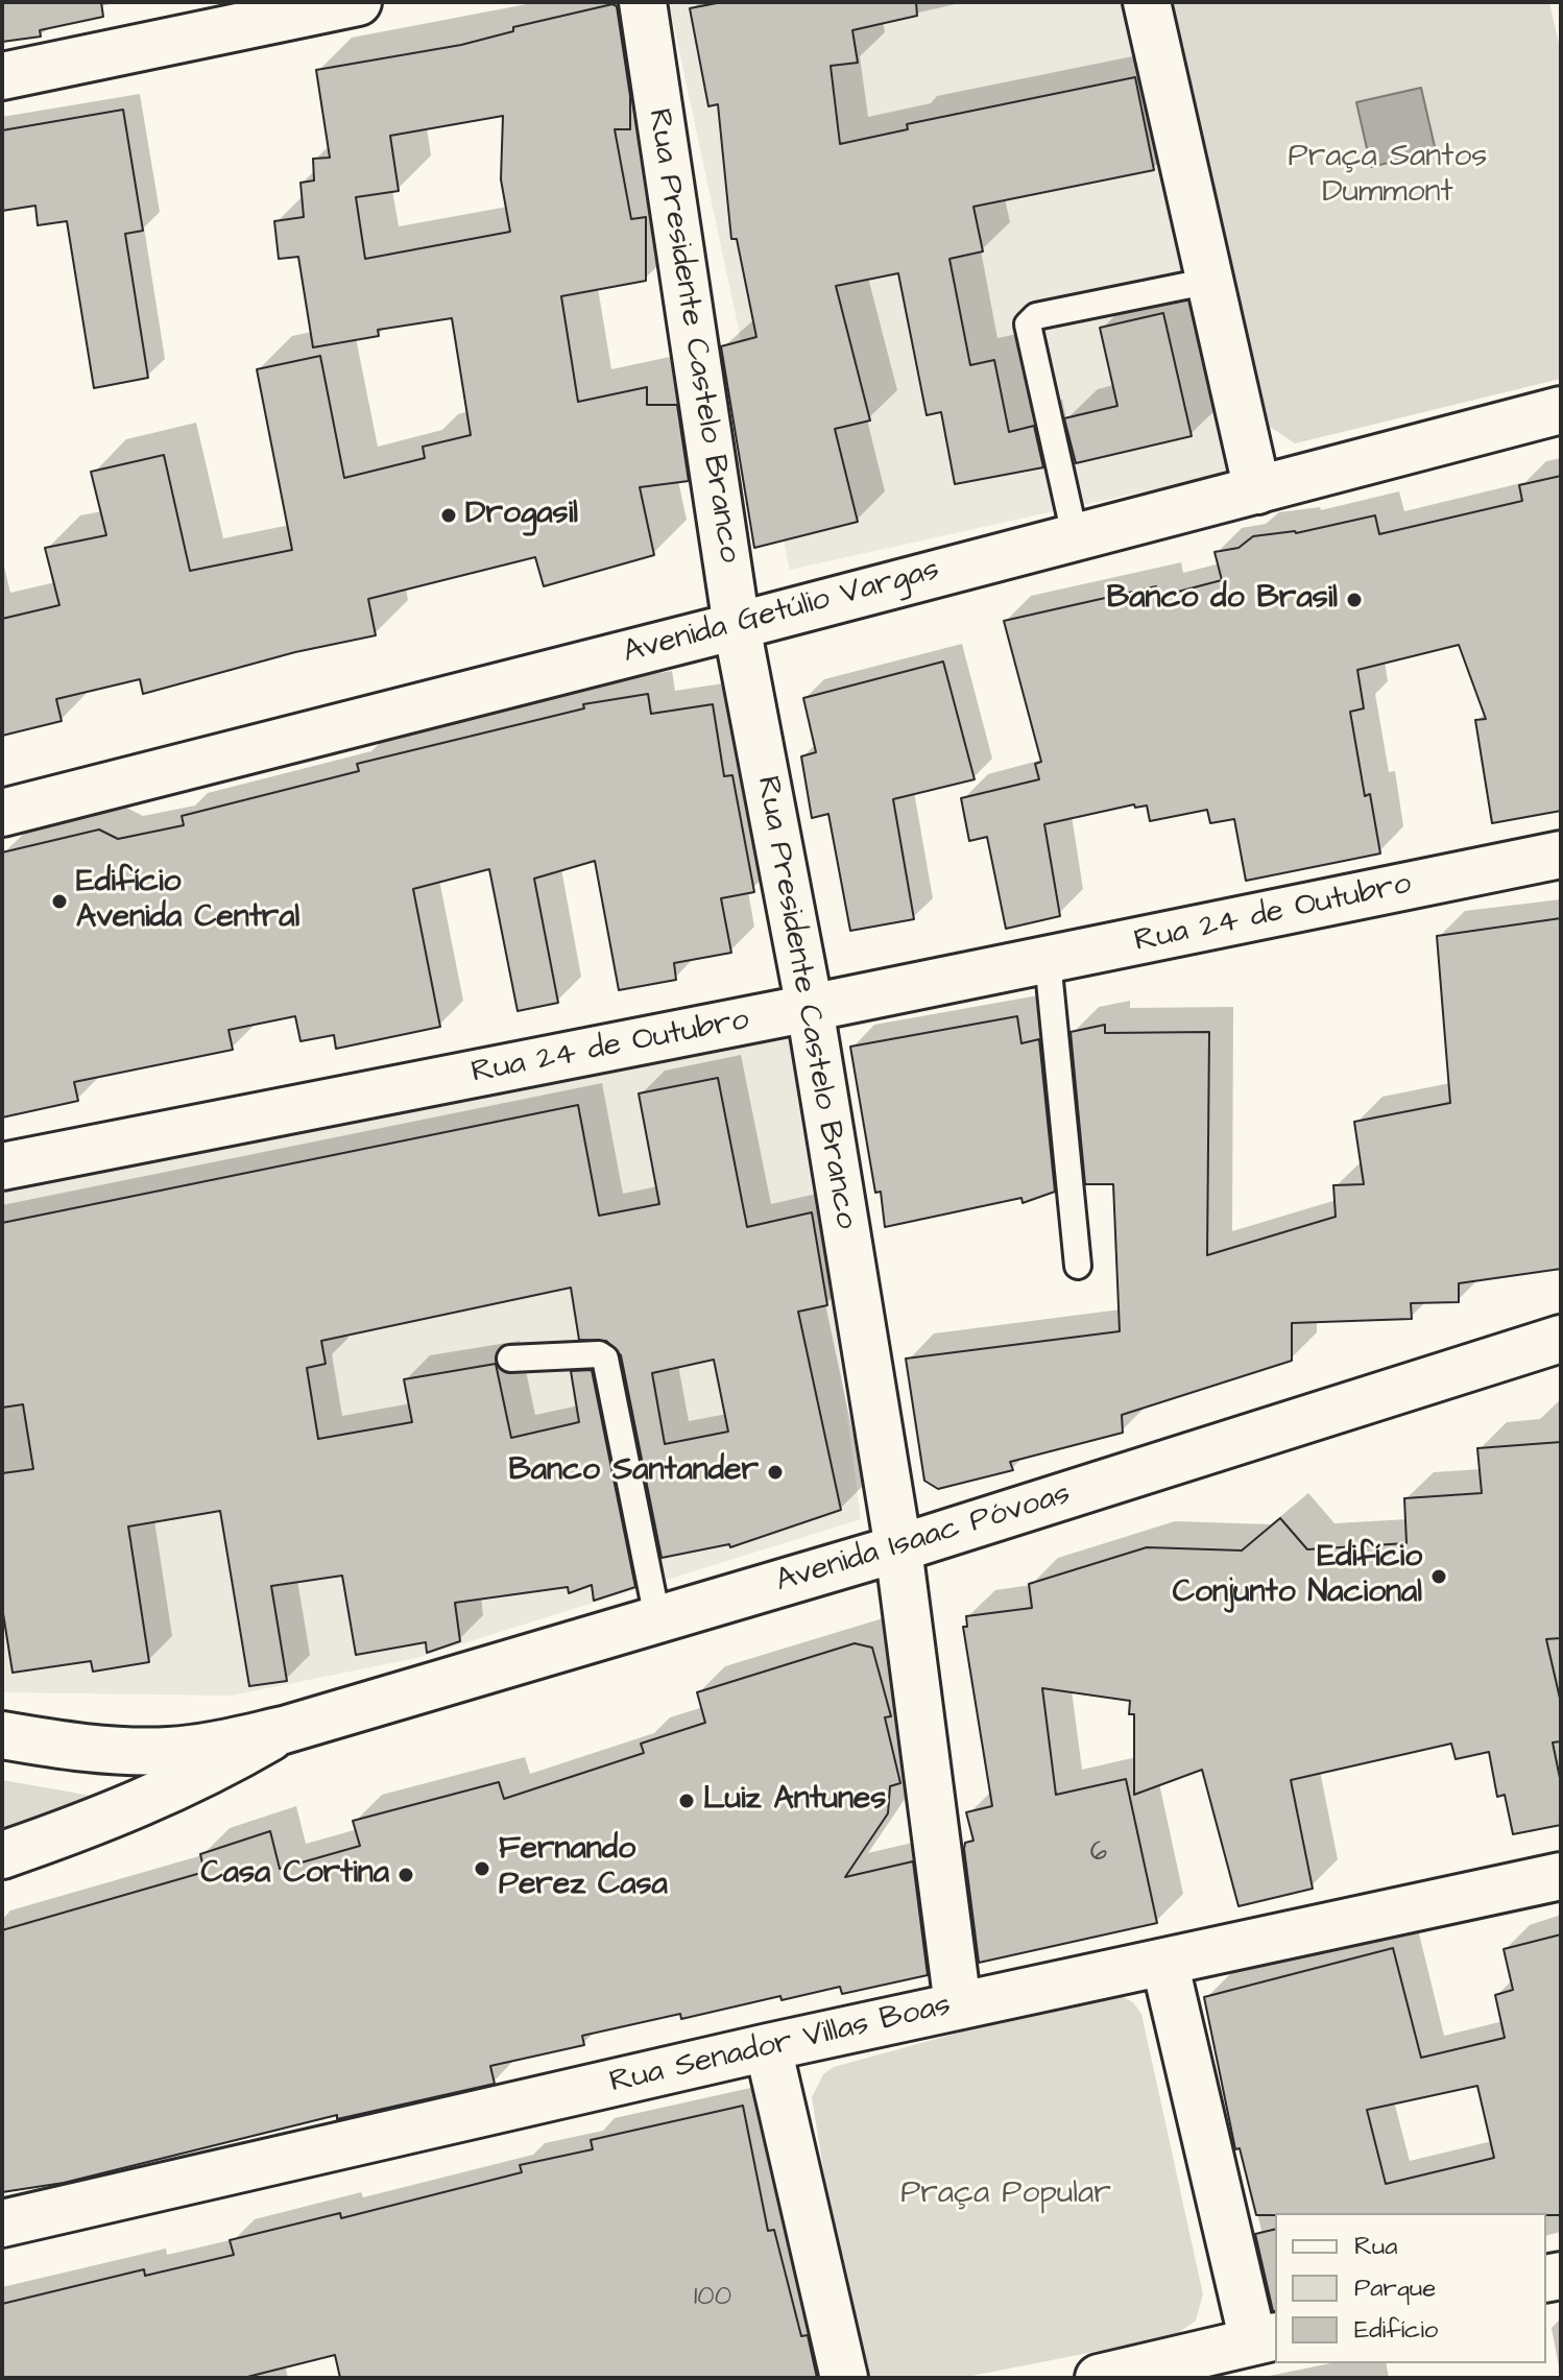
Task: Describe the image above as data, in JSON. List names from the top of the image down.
{
  "streets": {
    "street": [
      "Rua Presidente Castelo Branco",
      "Avenida Getúlio Vargas",
      "Rua 24 de Outubro",
      "Avenida Isaac Póvoas",
      "Rua Senador Villas Boas"
    ]
  },
  "crossings": [
    ["Rua Presidente Castelo Branco", "Avenida Getúlio Vargas"],
    ["Rua Presidente Castelo Branco", "Rua 24 de Outubro"],
    ["Rua Presidente Castelo Branco", "Avenida Isaac Póvoas"],
    ["Rua Presidente Castelo Branco", "Rua Senador Villas Boas"]
  ],
  "parks": ["Praça Santos Dummont", "Praça Popular"],
  "places": [
    "Drogasil",
    "Banco do Brasil",
    "Edifício Avenida Central",
    "Banco Santander",
    "Edifício Conjunto Nacional",
    "Luiz Antunes",
    "Fernando Perez Casa",
    "Casa Cortina"
  ],
  "house_numbers": ["6", "100"],
  "legend": ["Rua", "Parque", "Edifício"]
}
